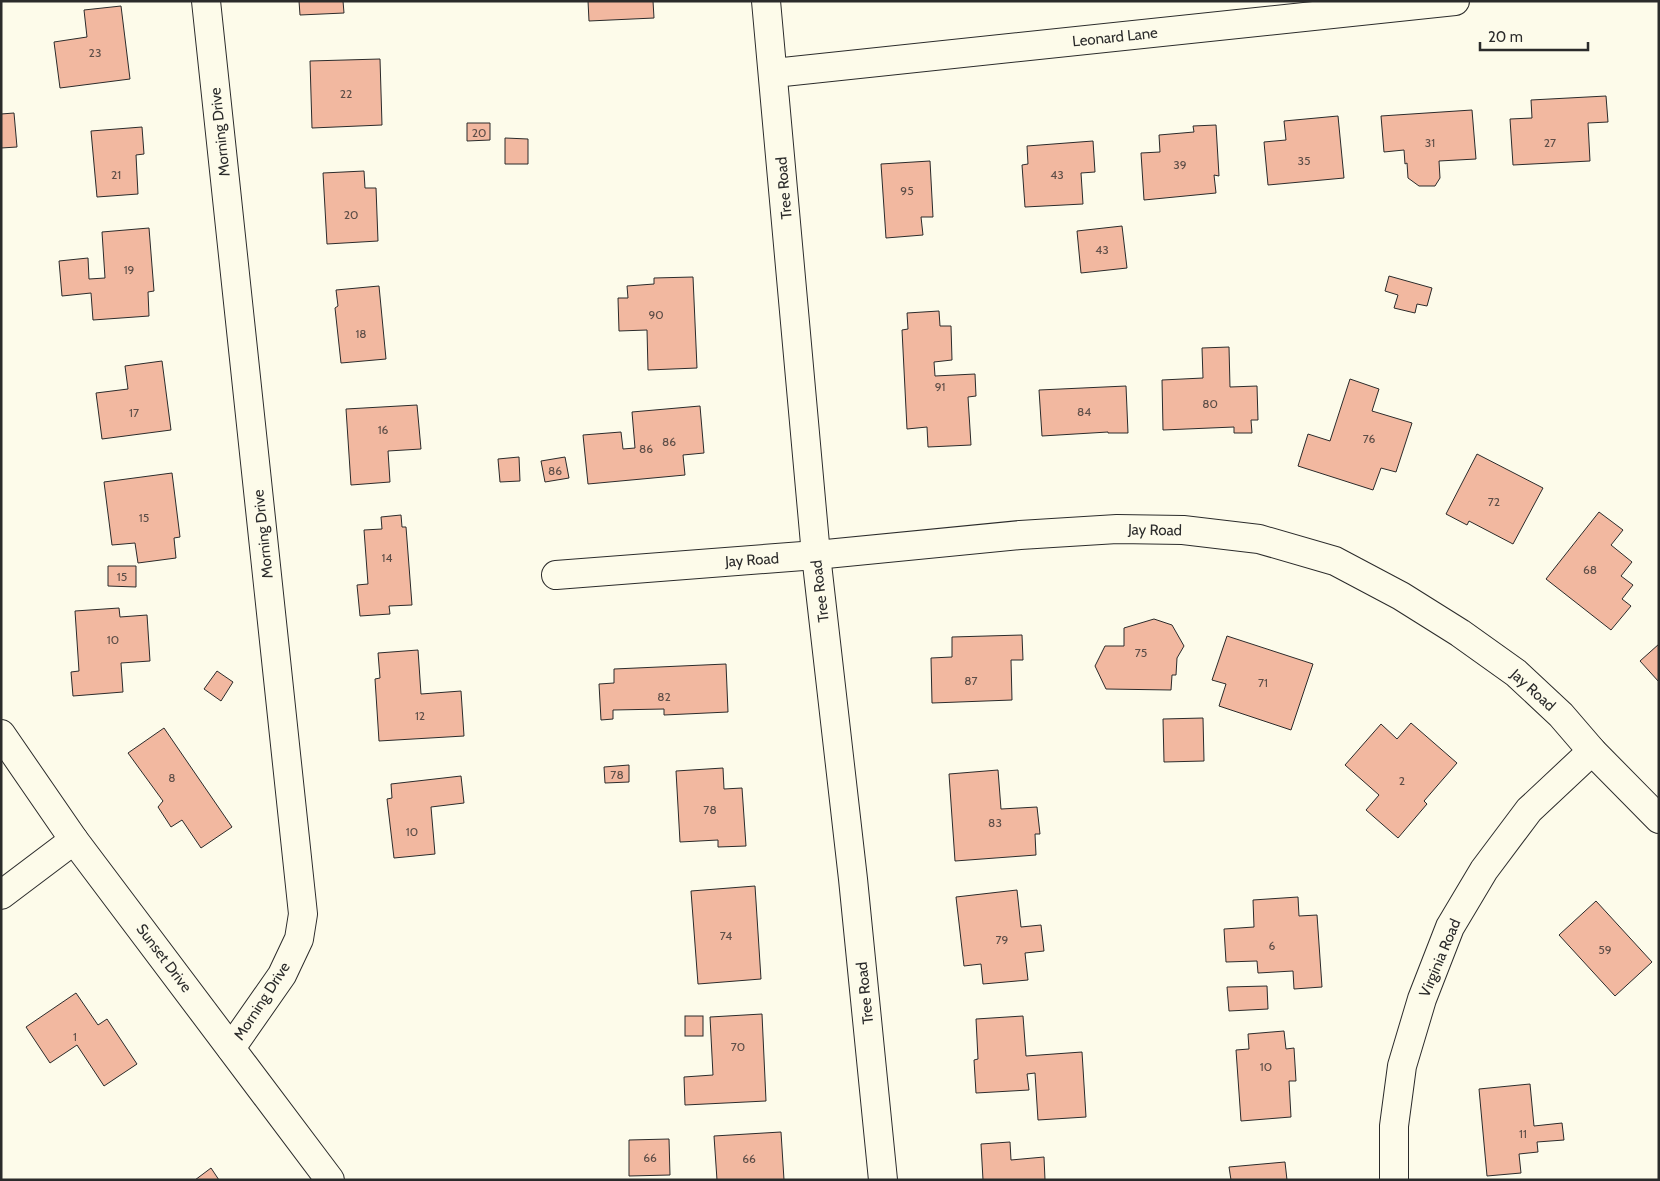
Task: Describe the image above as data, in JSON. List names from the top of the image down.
{
  "streets": {
    "street": [
      "Leonard Lane",
      "Morning Drive",
      "Tree Road",
      "Jay Road",
      "Sunset Drive",
      "Virginia Road"
    ]
  },
  "crossings": [
    ["Leonard Lane", "Tree Road"],
    ["Morning Drive", "Sunset Drive"],
    ["Tree Road", "Jay Road"],
    ["Jay Road", "Virginia Road"]
  ],
  "house_numbers": [
    "23",
    "22",
    "20",
    "31",
    "27",
    "35",
    "39",
    "21",
    "43",
    "95",
    "20",
    "43",
    "19",
    "90",
    "18",
    "91",
    "80",
    "84",
    "17",
    "16",
    "76",
    "86",
    "86",
    "86",
    "72",
    "15",
    "14",
    "68",
    "15",
    "10",
    "75",
    "87",
    "71",
    "82",
    "12",
    "78",
    "8",
    "2",
    "78",
    "83",
    "10",
    "74",
    "79",
    "6",
    "59",
    "1",
    "70",
    "10",
    "11",
    "66",
    "66"
  ],
  "scale_bar": "20 m"
}
